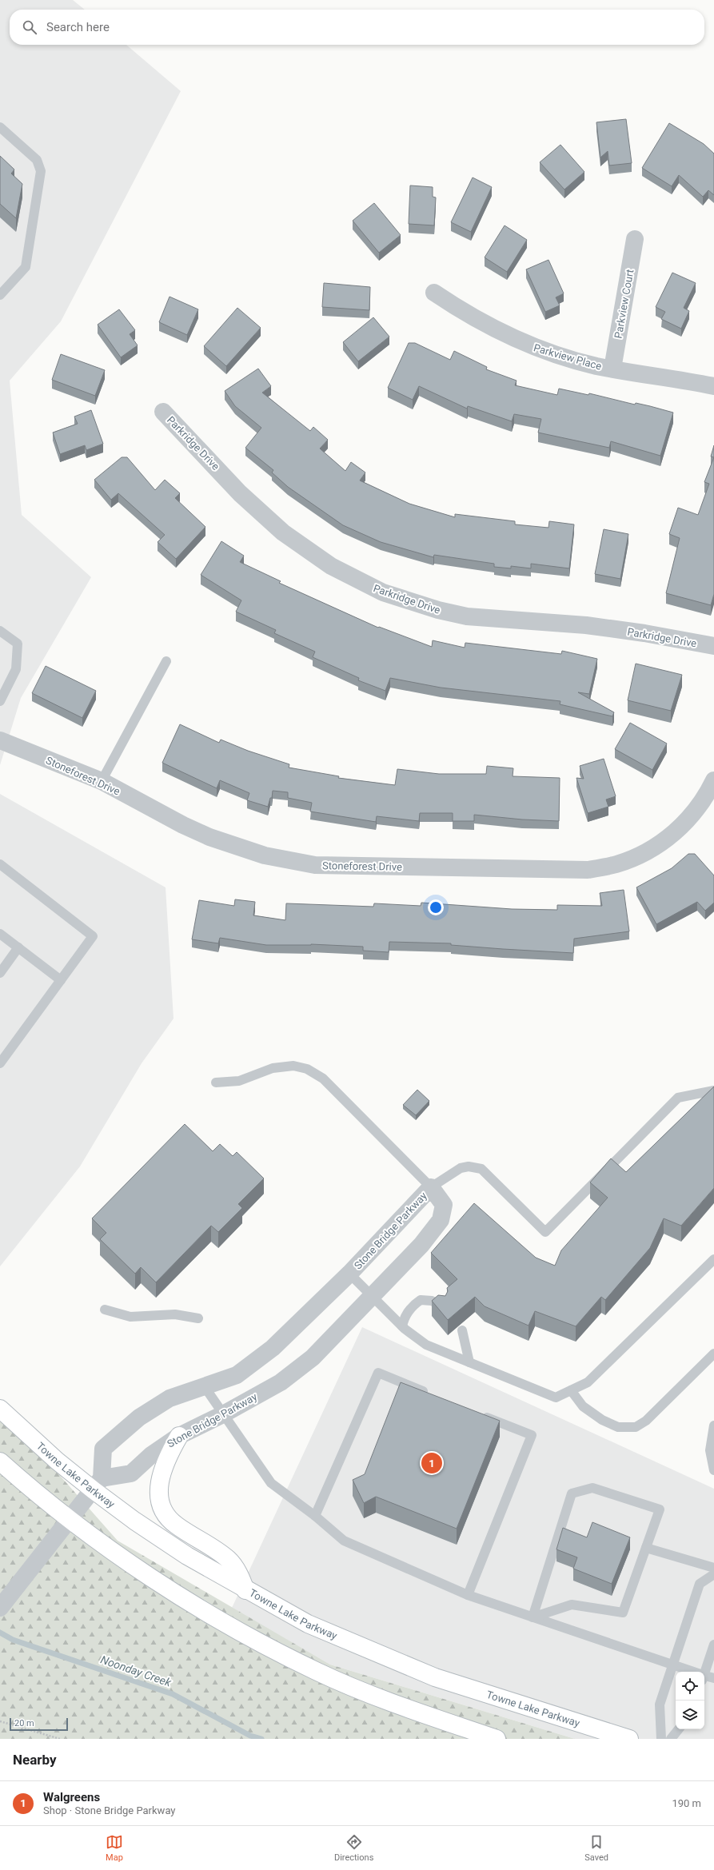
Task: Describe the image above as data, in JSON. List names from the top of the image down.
{
  "streets": {
    "main road": ["Towne Lake Parkway"],
    "street": [
      "Parkview Court",
      "Parkview Place",
      "Parkridge Drive",
      "Stoneforest Drive",
      "Stone Bridge Parkway"
    ]
  },
  "crossings": [
    ["Parkview Court", "Parkview Place"],
    ["Stone Bridge Parkway", "Towne Lake Parkway"]
  ],
  "water": ["Noonday Creek"],
  "scale_bar": "20 m",
  "page": {
    "search": "Search here",
    "pins": "1",
    "scale": "20 m",
    "heading": "Nearby",
    "list": [
      {
        "mark": "1",
        "name": "Walgreens",
        "note": "Shop · Stone Bridge Parkway",
        "value": "190 m"
      }
    ],
    "nav": ["Map", "Directions", "Saved"]
  }
}
